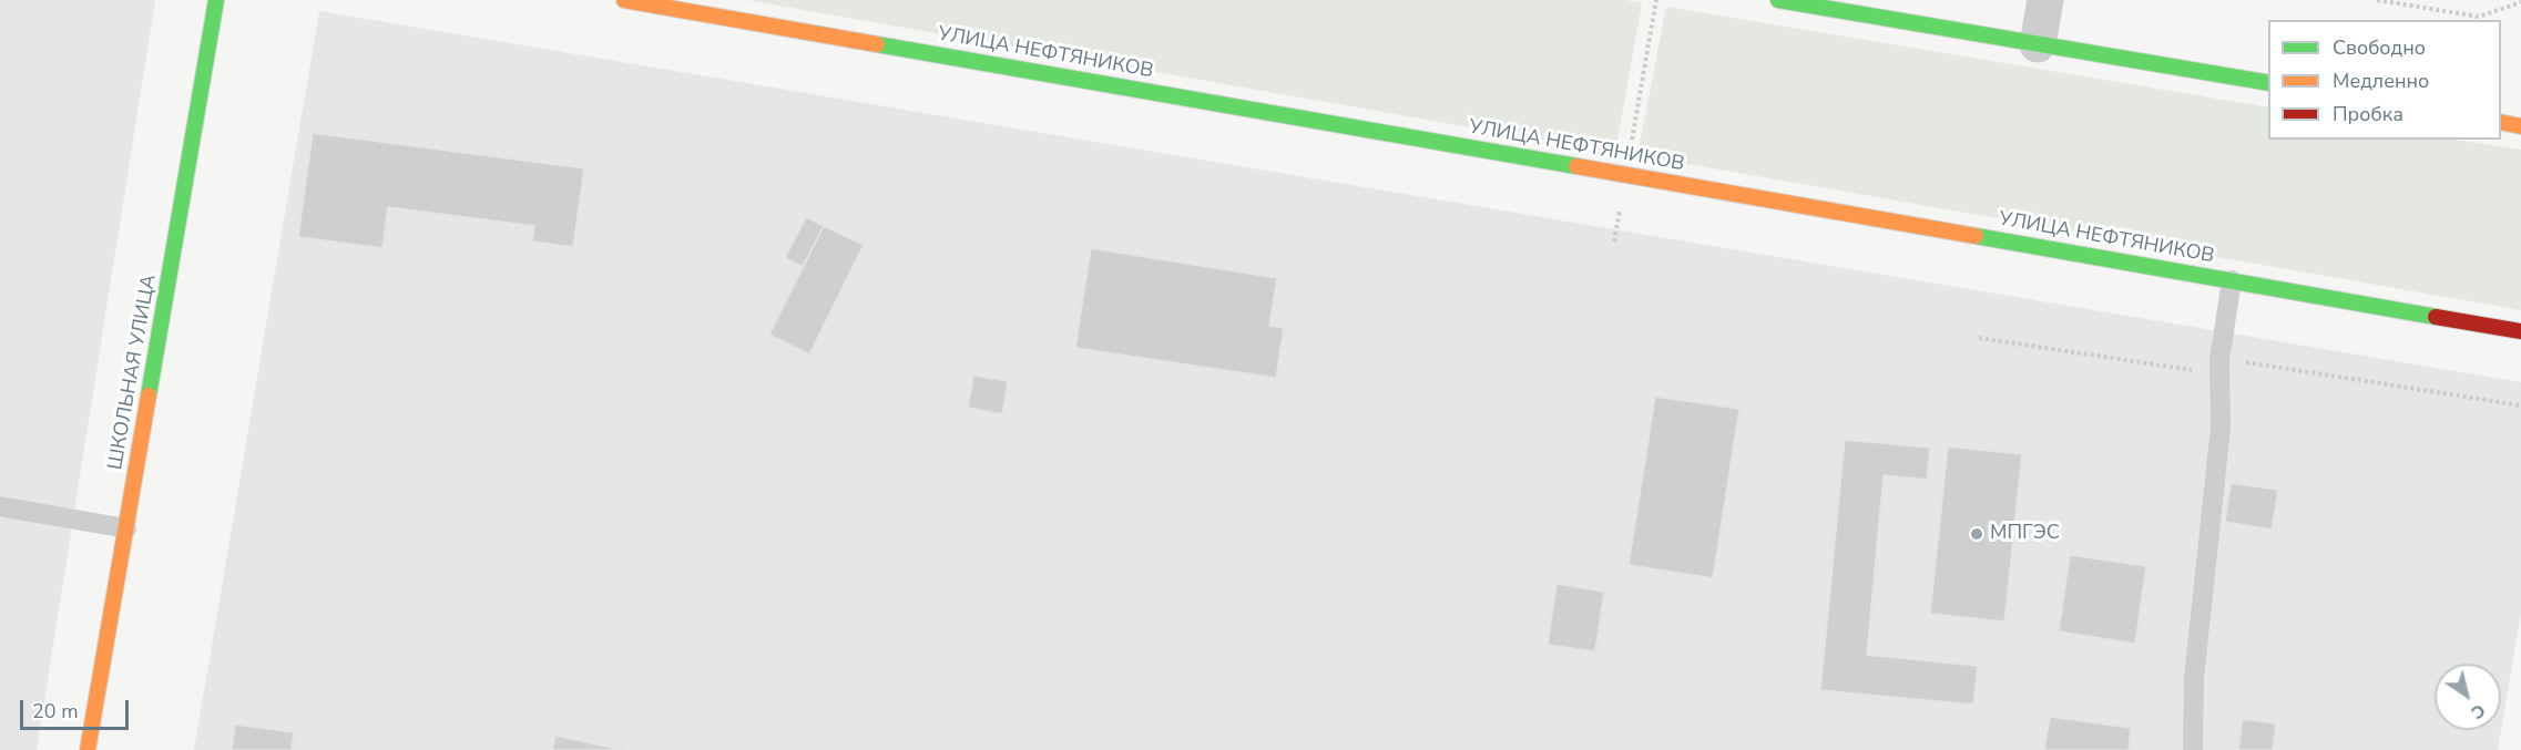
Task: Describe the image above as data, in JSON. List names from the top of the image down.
{
  "streets": {
    "main road": ["УЛИЦА НЕФТЯНИКОВ", "ШКОЛЬНАЯ УЛИЦА"]
  },
  "places": ["МПГЭС"],
  "legend": ["Свободно", "Медленно", "Пробка"],
  "scale_bar": "20 m",
  "north": "bottom right"
}
